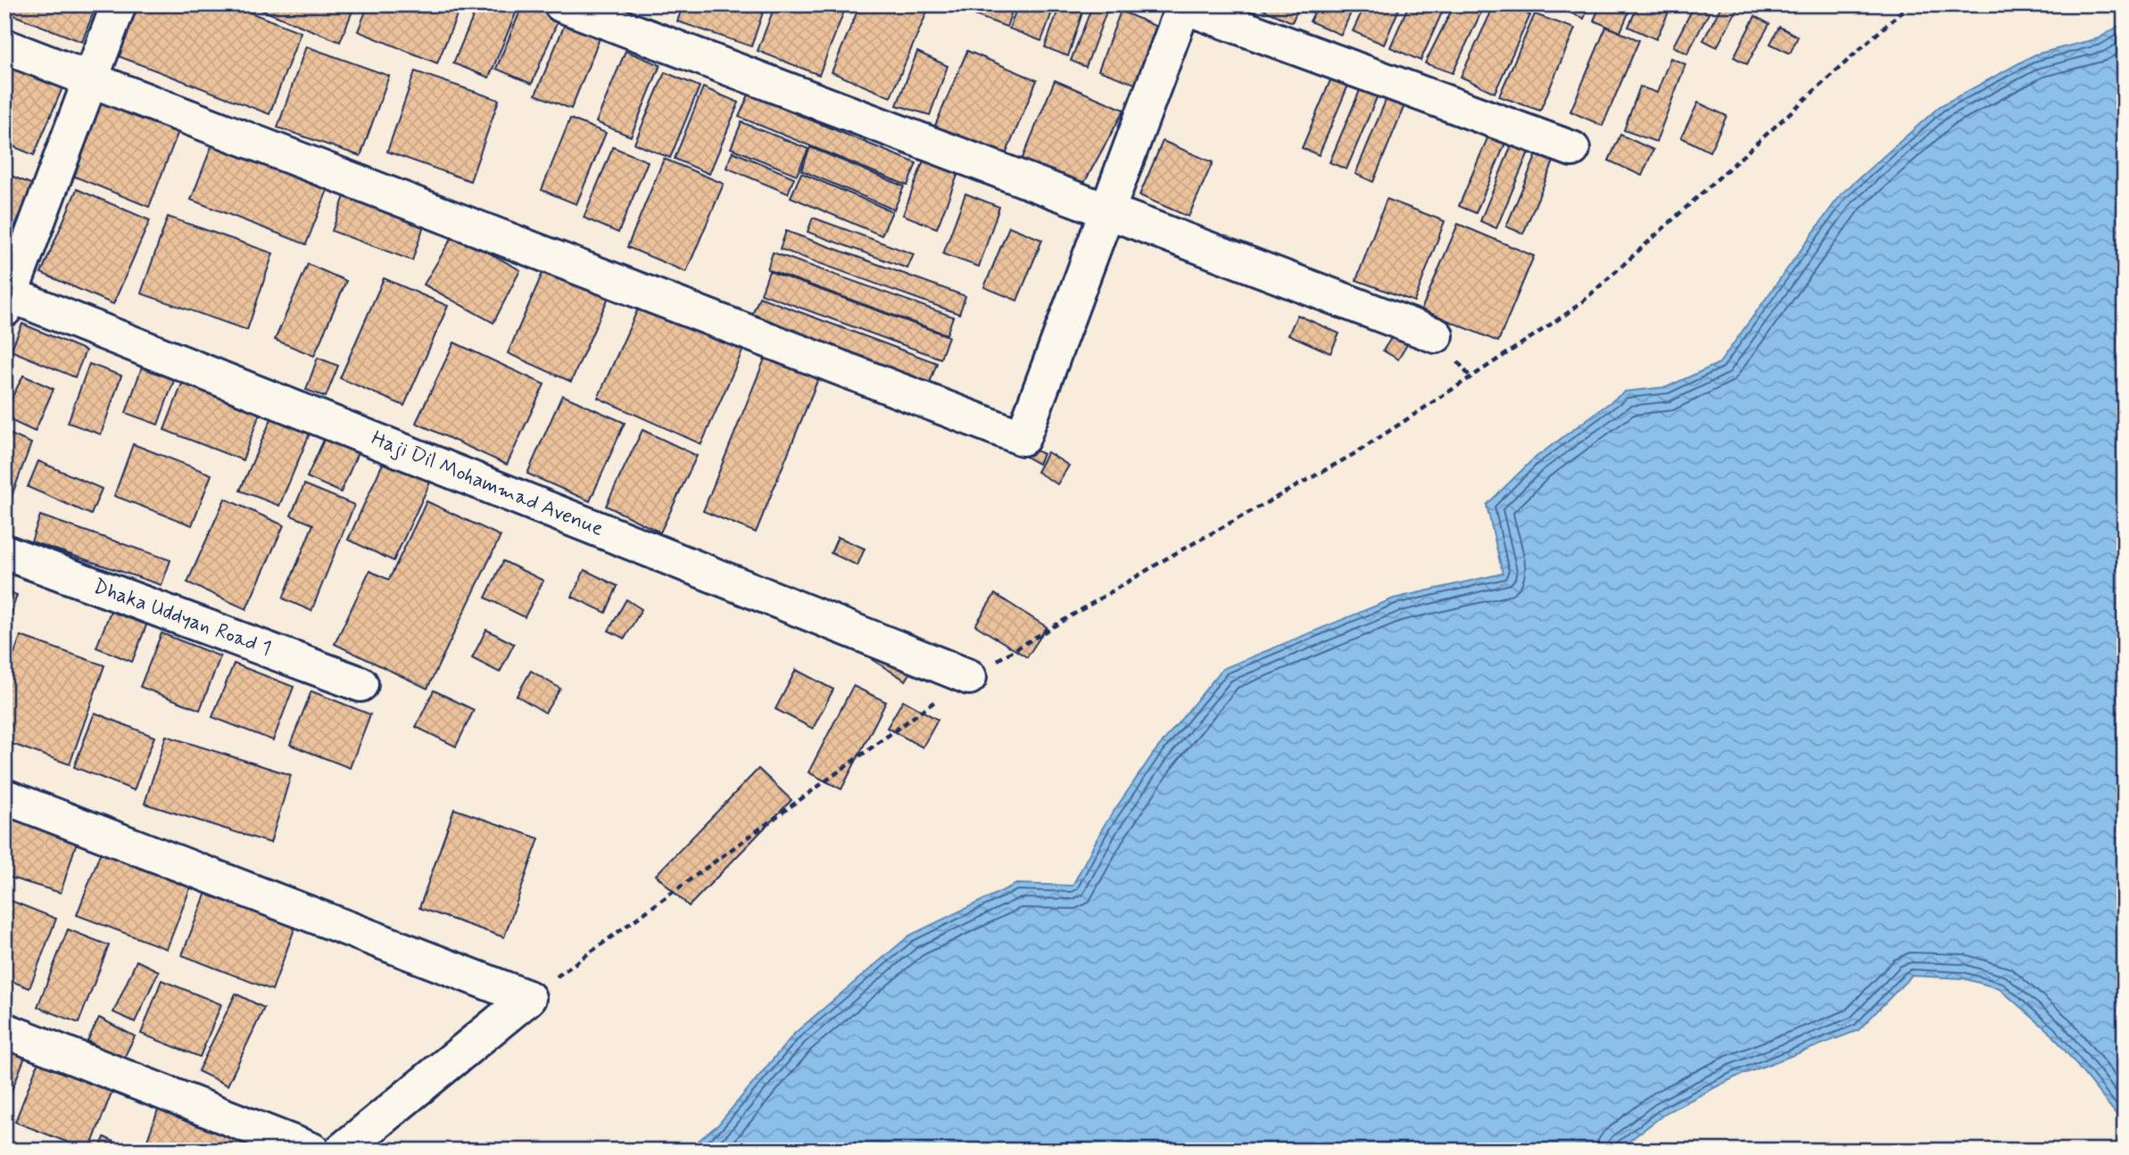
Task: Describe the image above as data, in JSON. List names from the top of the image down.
{
  "streets": {
    "street": ["Haji Dil Mohammad Avenue", "Dhaka Uddyan Road 1"]
  }
}
